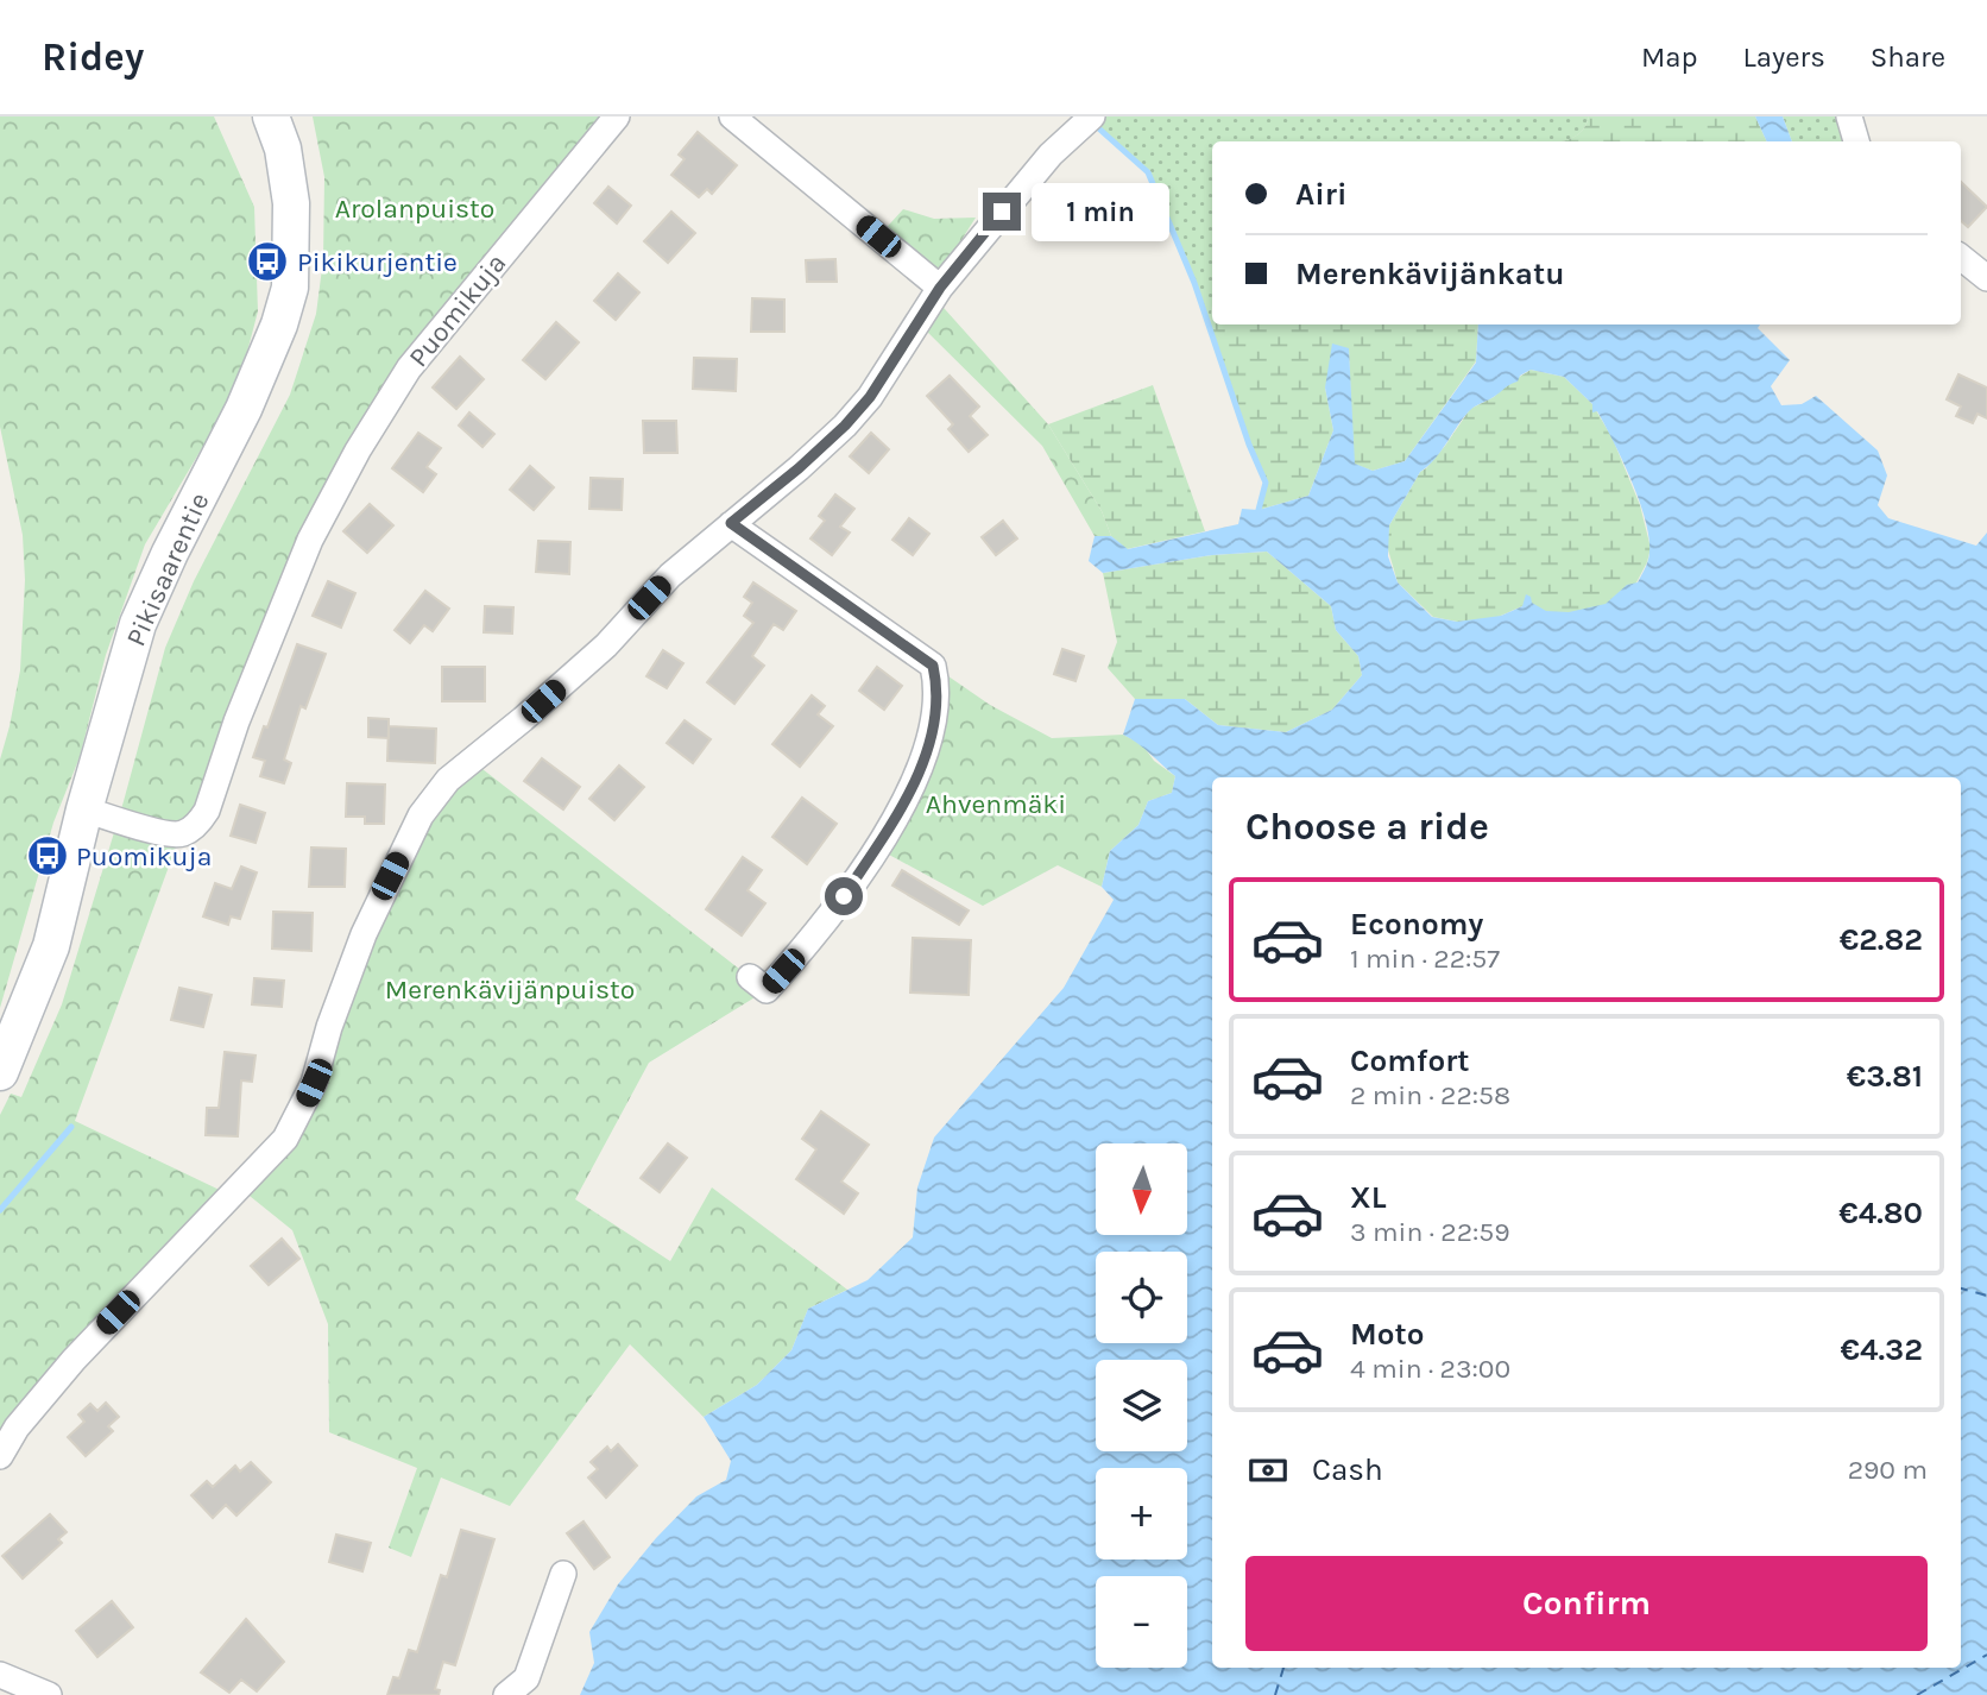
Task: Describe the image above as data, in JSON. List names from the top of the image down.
{
  "streets": {
    "street": ["Puomikuja", "Pikisaarentie"]
  },
  "crossings": [
    ["Puomikuja", "Pikisaarentie"]
  ],
  "parks": ["Arolanpuisto", "Ahvenmäki", "Merenkävijänpuisto"],
  "places": {
    "bus stop": ["Pikikurjentie", "Puomikuja"]
  },
  "north": "bottom",
  "page": {
    "header": "Ridey",
    "nav": ["Map", "Layers", "Share"],
    "banner": ["Airi", "Merenkävijänkatu"],
    "bubble": "1 min",
    "heading": "Choose a ride",
    "list": [
      {
        "name": "Economy",
        "note": "1 min · 22:57",
        "value": "€2.82"
      },
      {
        "name": "Comfort",
        "note": "2 min · 22:58",
        "value": "€3.81"
      },
      {
        "name": "XL",
        "note": "3 min · 22:59",
        "value": "€4.80"
      },
      {
        "name": "Moto",
        "note": "4 min · 23:00",
        "value": "€4.32"
      }
    ],
    "map_buttons": ["+", "−"],
    "pay": ["Cash", "290 m"],
    "buttons": "Confirm"
  }
}
